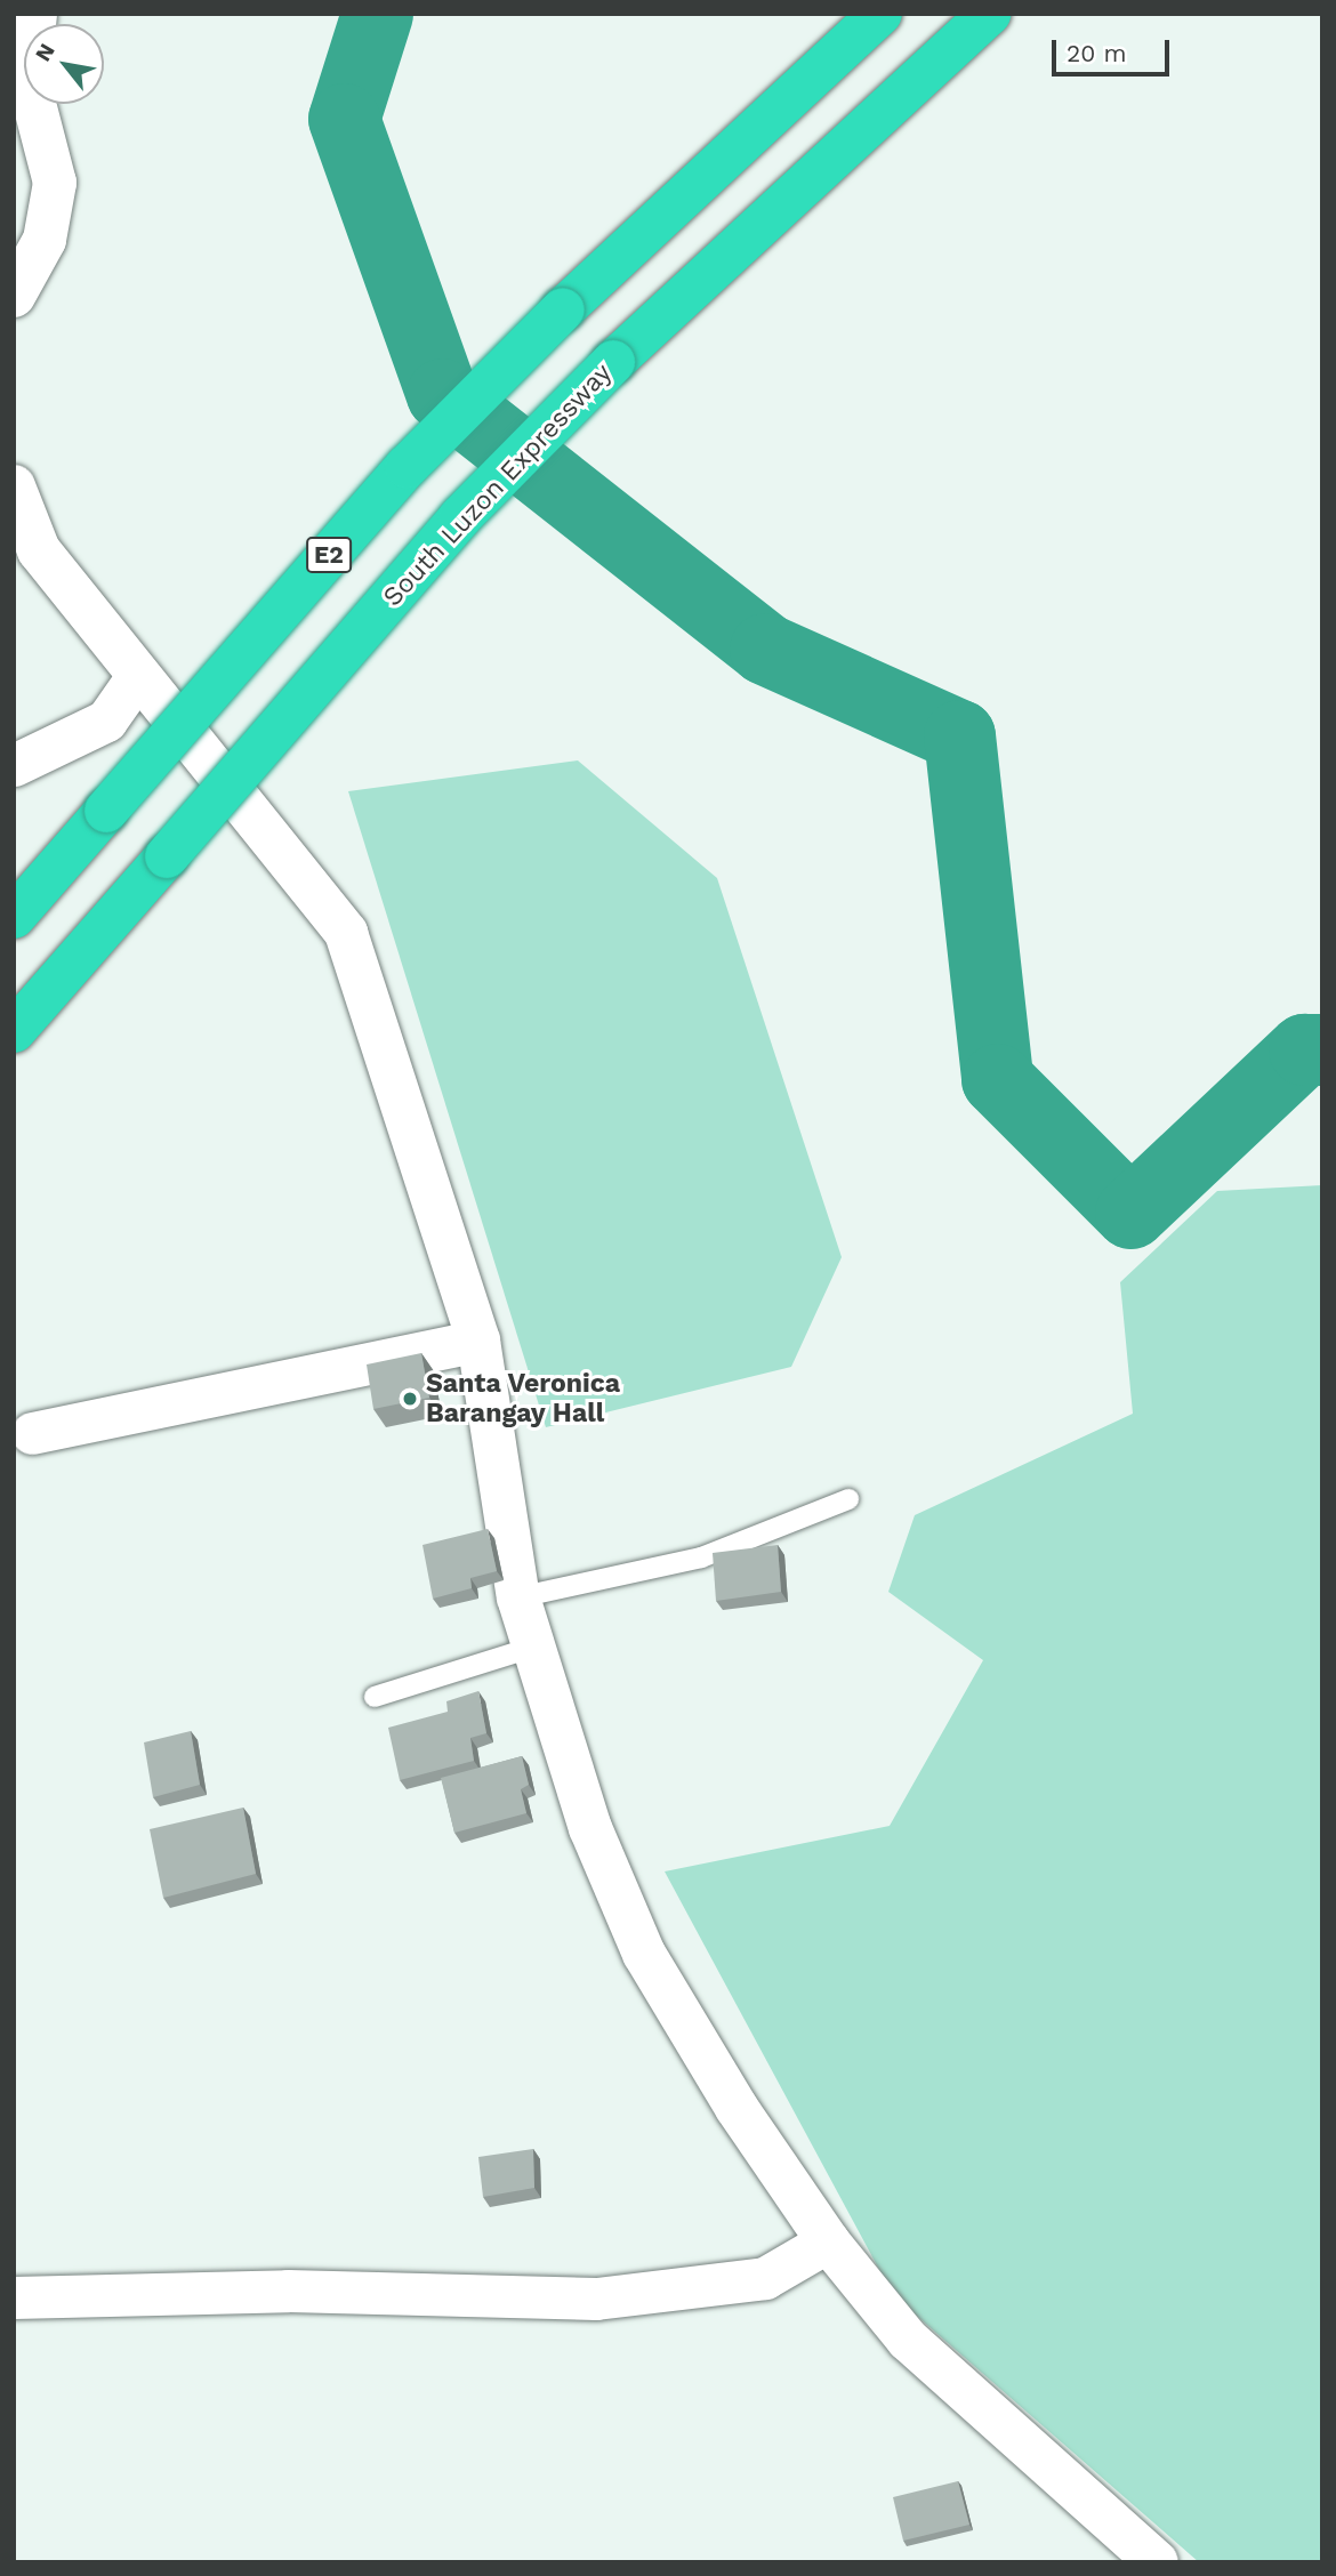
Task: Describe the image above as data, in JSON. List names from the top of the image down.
{
  "streets": {
    "highway": ["South Luzon Expressway", "E2"]
  },
  "places": ["Santa Veronica Barangay Hall"],
  "scale_bar": "20 m",
  "north": "top left"
}
